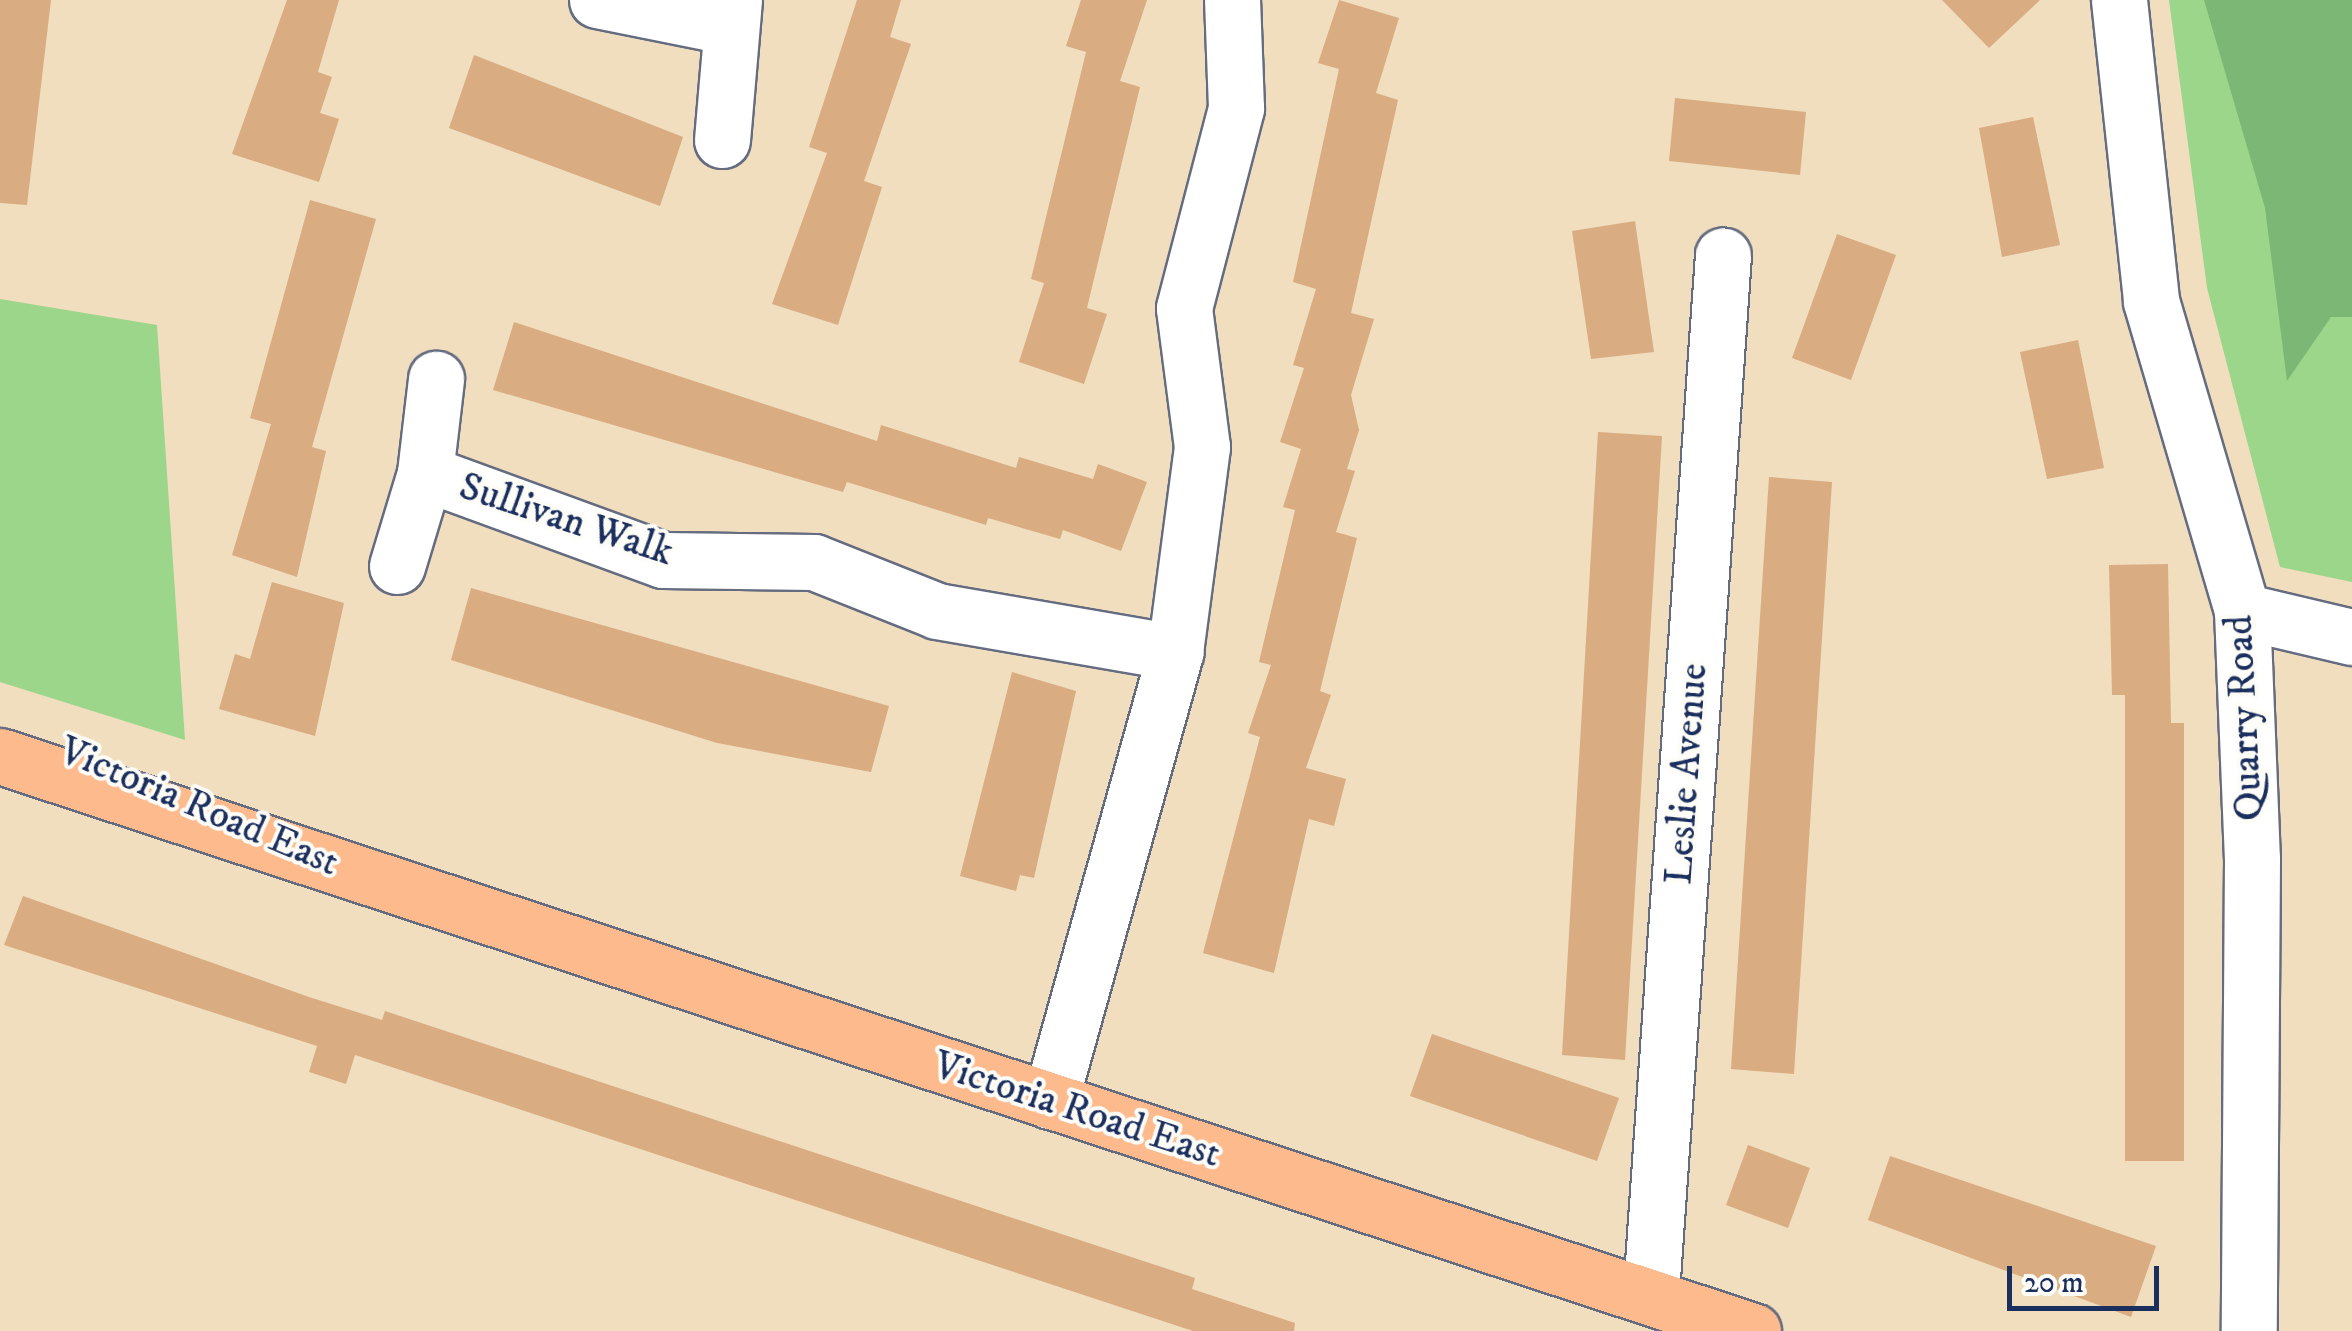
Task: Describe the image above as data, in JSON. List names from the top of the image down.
{
  "streets": {
    "main road": ["Victoria Road East"],
    "street": ["Sullivan Walk", "Quarry Road", "Leslie Avenue"]
  },
  "crossings": [
    ["Leslie Avenue", "Victoria Road East"]
  ],
  "scale_bar": "20 m"
}
